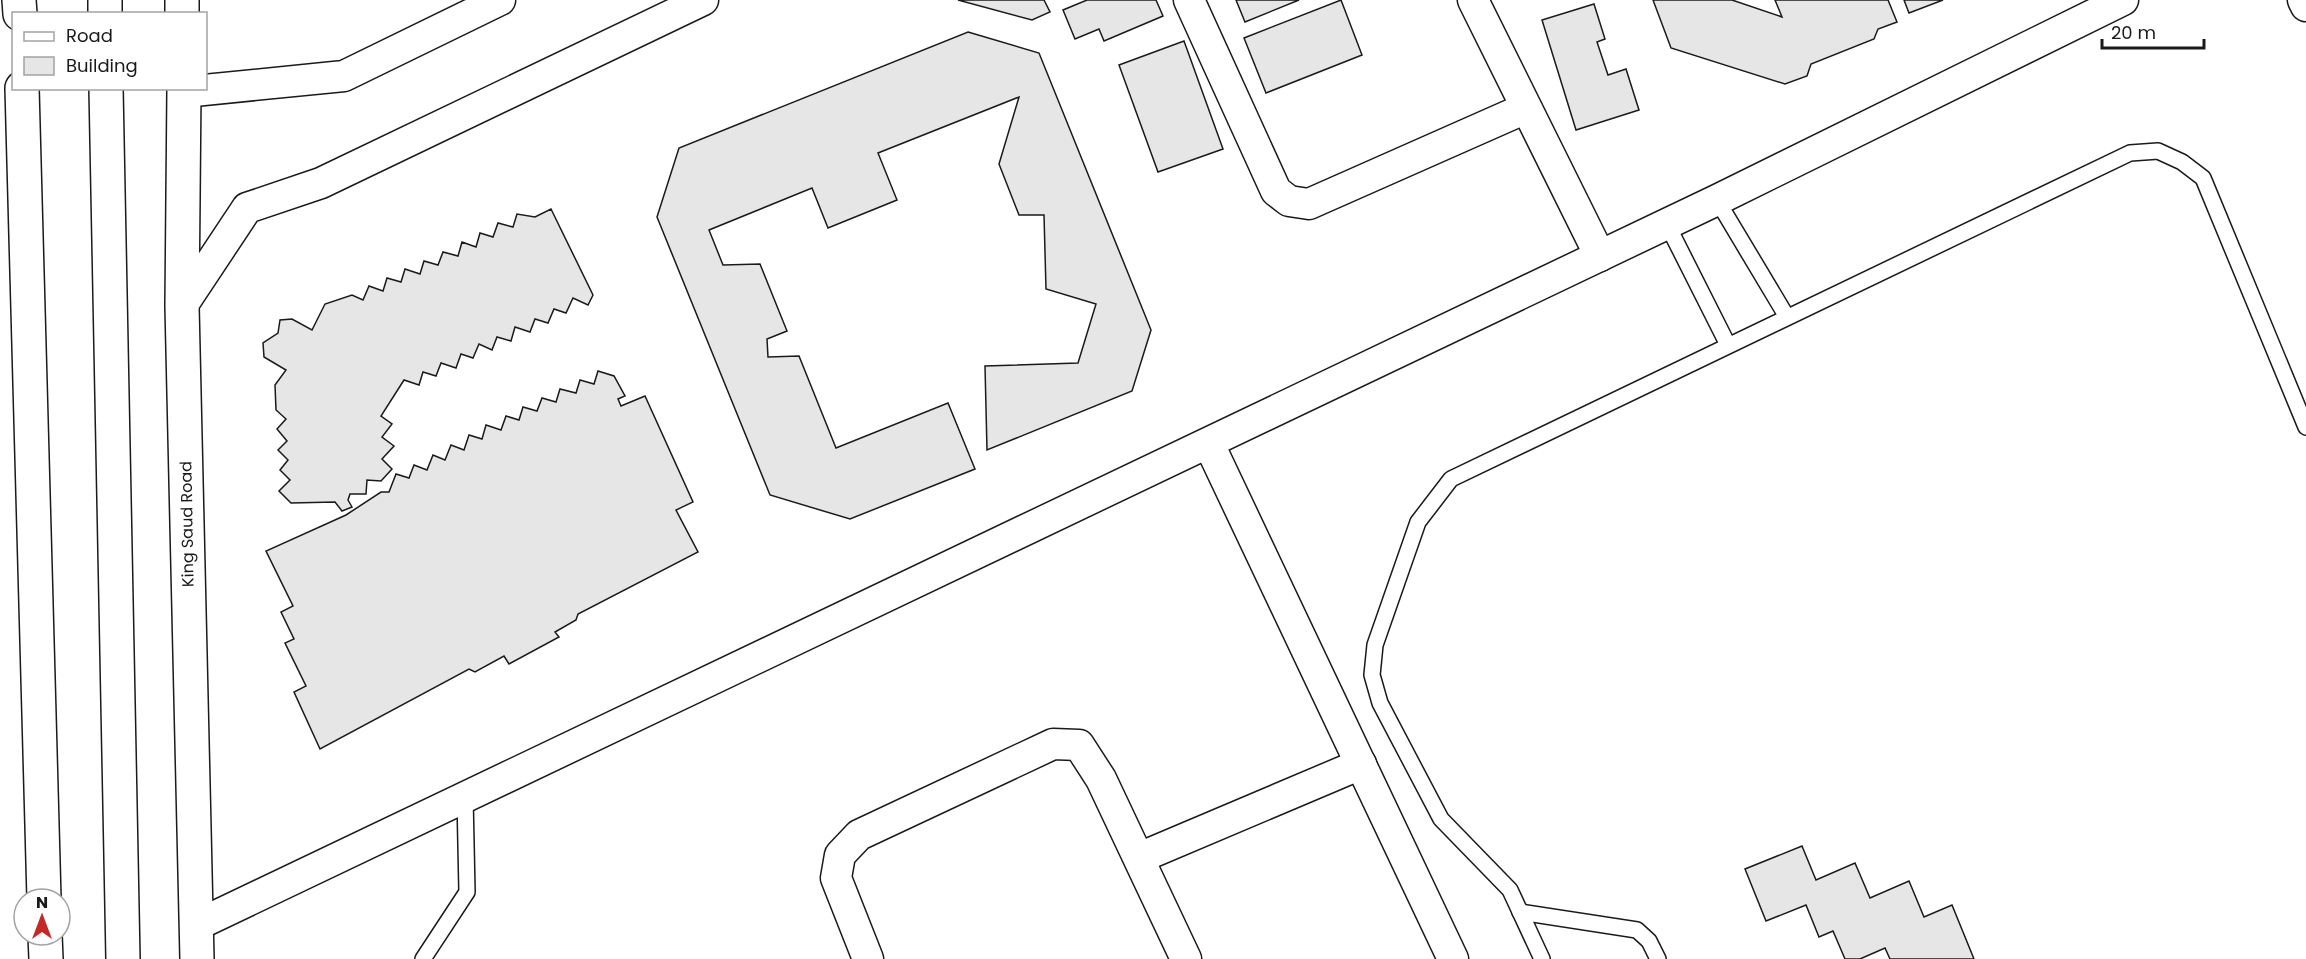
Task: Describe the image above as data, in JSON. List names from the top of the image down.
{
  "streets": {
    "main road": ["King Saud Road"]
  },
  "legend": ["Road", "Building"],
  "scale_bar": "20 m",
  "north": "top"
}
